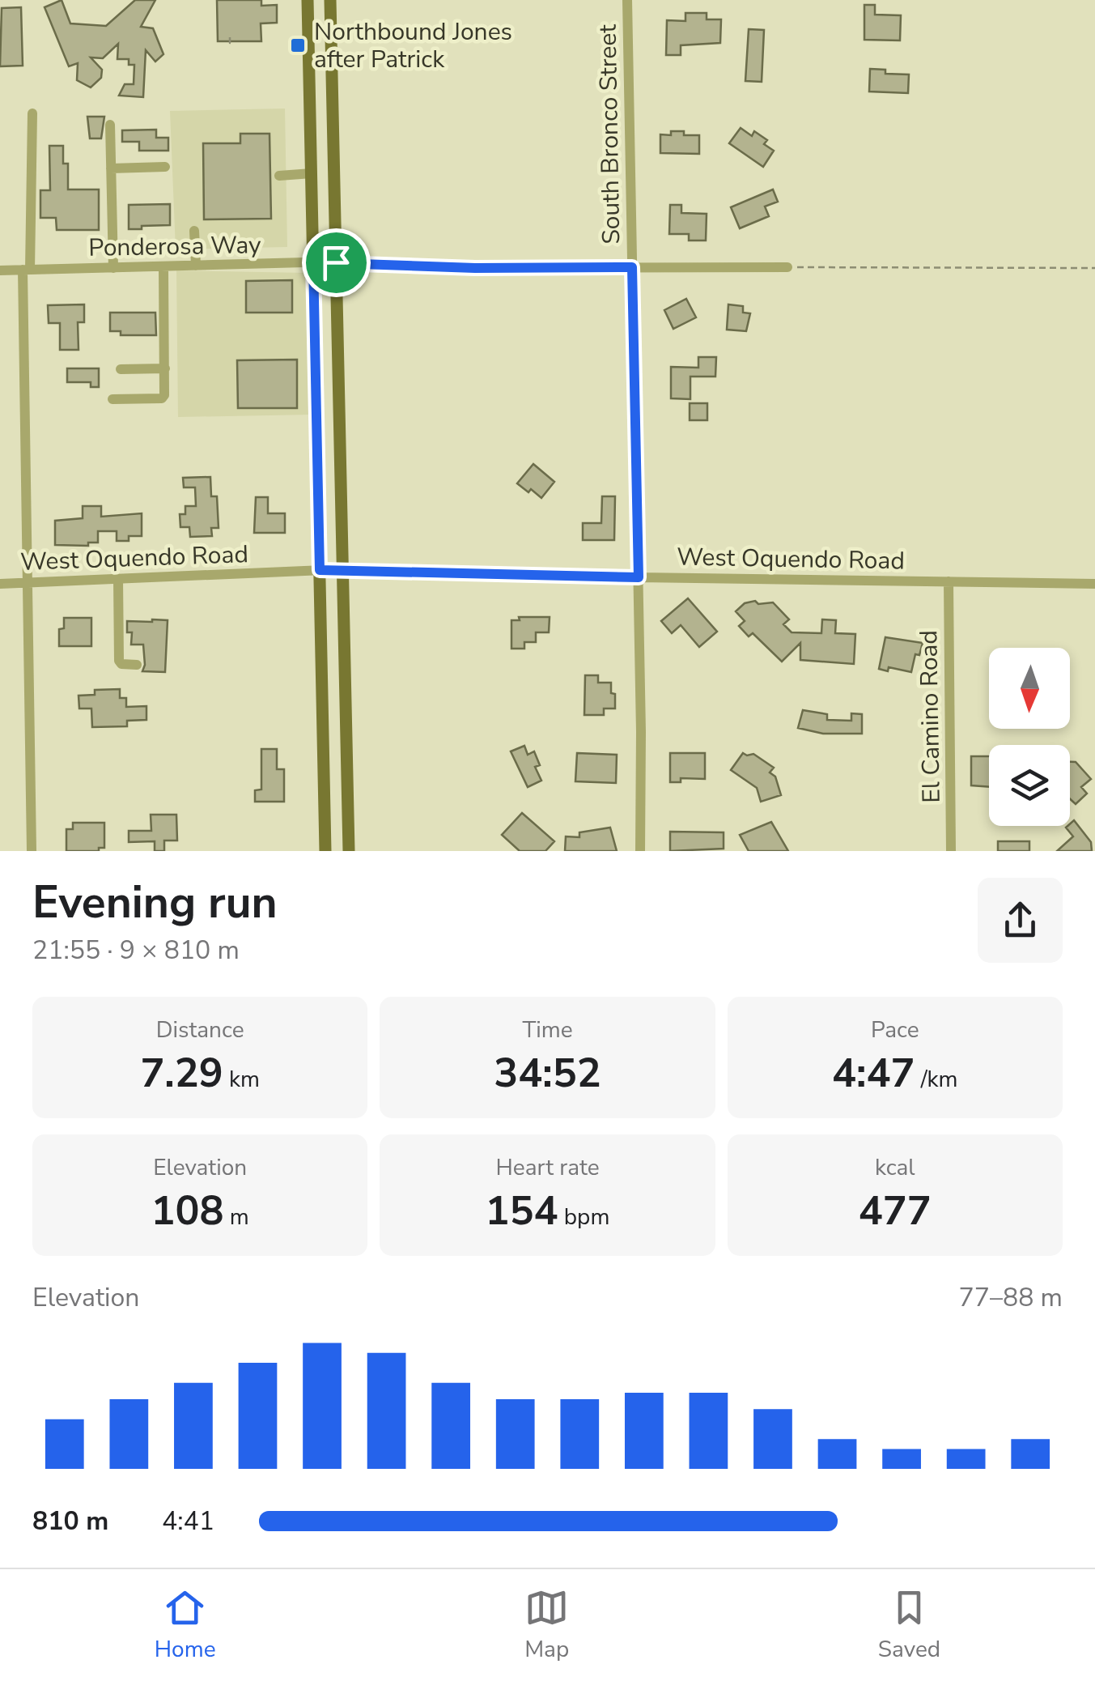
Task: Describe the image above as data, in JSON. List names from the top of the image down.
{
  "streets": {
    "street": [
      "South Bronco Street",
      "Ponderosa Way",
      "West Oquendo Road",
      "El Camino Road"
    ]
  },
  "crossings": [
    ["South Bronco Street", "Ponderosa Way"],
    ["South Bronco Street", "West Oquendo Road"],
    ["West Oquendo Road", "El Camino Road"]
  ],
  "places": {
    "transit": ["Northbound Jones after Patrick"]
  },
  "north": "bottom",
  "page": {
    "heading": ["Evening run", "21:55 · 9 × 810 m"],
    "stats": [
      ["Distance", "7.29 km"],
      ["Time", "34:52"],
      ["Pace", "4:47 /km"],
      ["Elevation", "108 m"],
      ["Heart rate", "154 bpm"],
      ["kcal", "477"]
    ],
    "chart": ["Elevation", "77–88 m"],
    "list": [
      {
        "name": "810 m",
        "note": "4:41"
      }
    ],
    "tabs": ["Home", "Map", "Saved"]
  }
}
